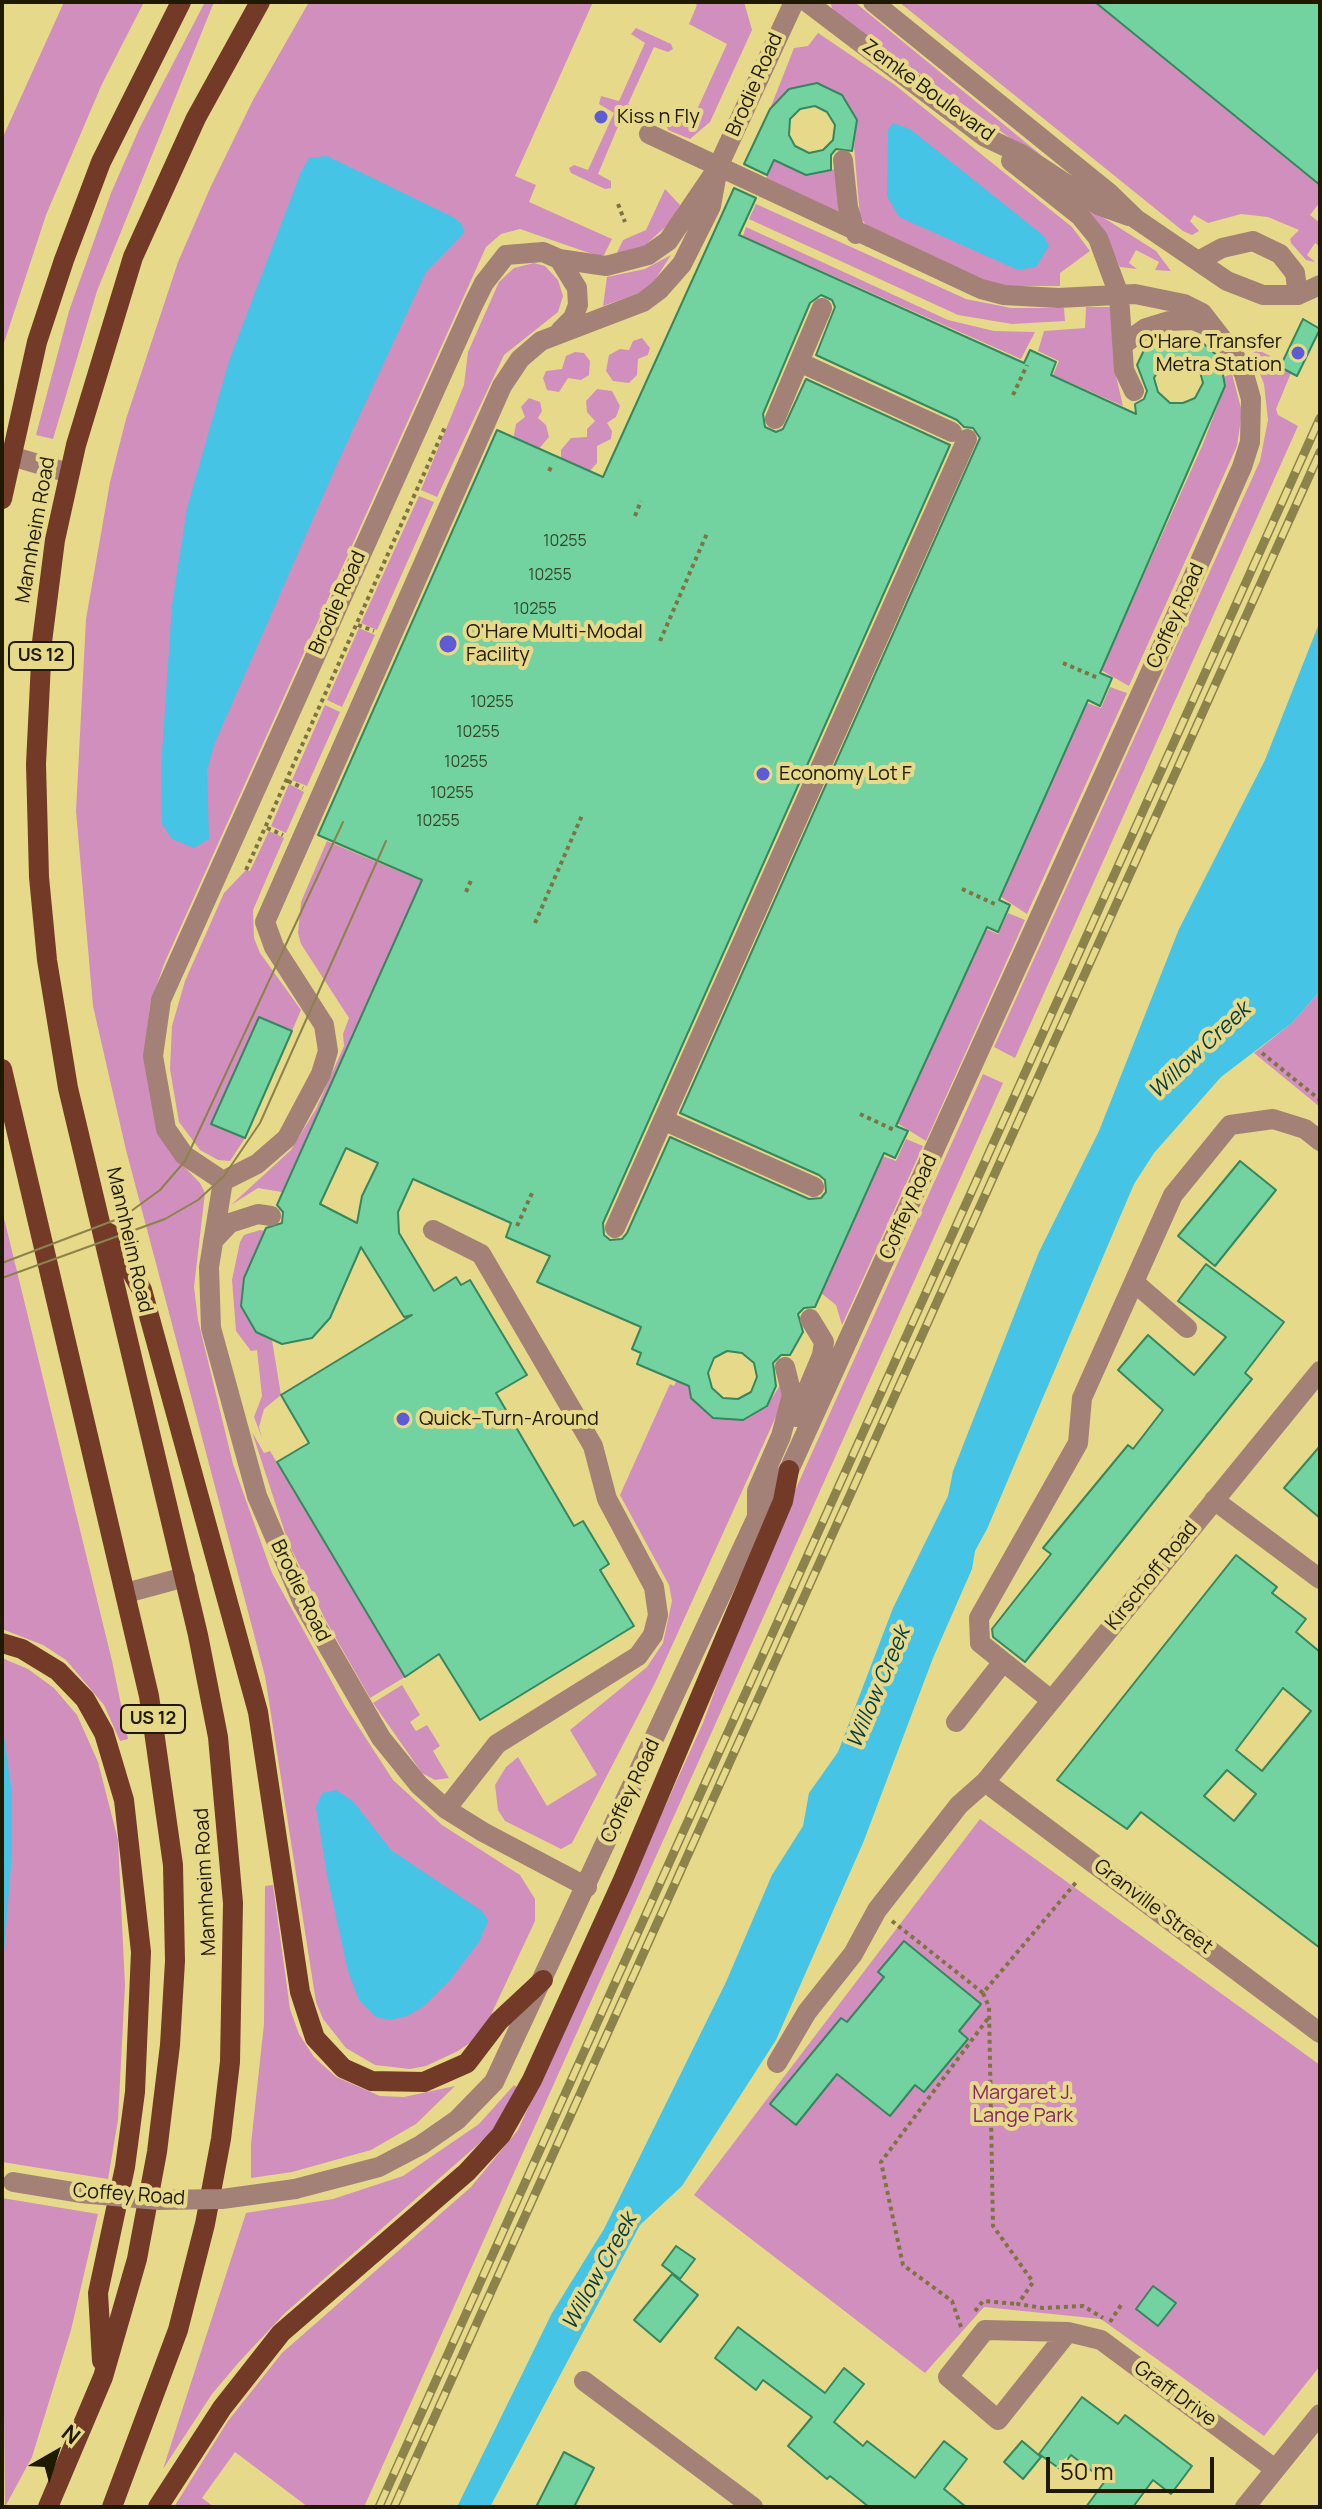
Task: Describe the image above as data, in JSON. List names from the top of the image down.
{
  "streets": {
    "main road": ["Mannheim Road", "US 12"],
    "street": [
      "Brodie Road",
      "Zemke Boulevard",
      "Coffey Road",
      "Kirschoff Road",
      "Granville Street",
      "Graff Drive"
    ]
  },
  "crossings": [
    ["Brodie Road", "Coffey Road"],
    ["Kirschoff Road", "Granville Street"]
  ],
  "water": ["Willow Creek"],
  "parks": ["Margaret J. Lange Park"],
  "places": [
    "Kiss n Fly",
    "O'Hare Transfer Metra Station",
    "O'Hare Multi-Modal Facility",
    "Economy Lot F",
    "Quick–Turn-Around"
  ],
  "house_numbers": [
    "10255",
    "10255",
    "10255",
    "10255",
    "10255",
    "10255",
    "10255",
    "10255"
  ],
  "scale_bar": "50 m",
  "north": "top right"
}
